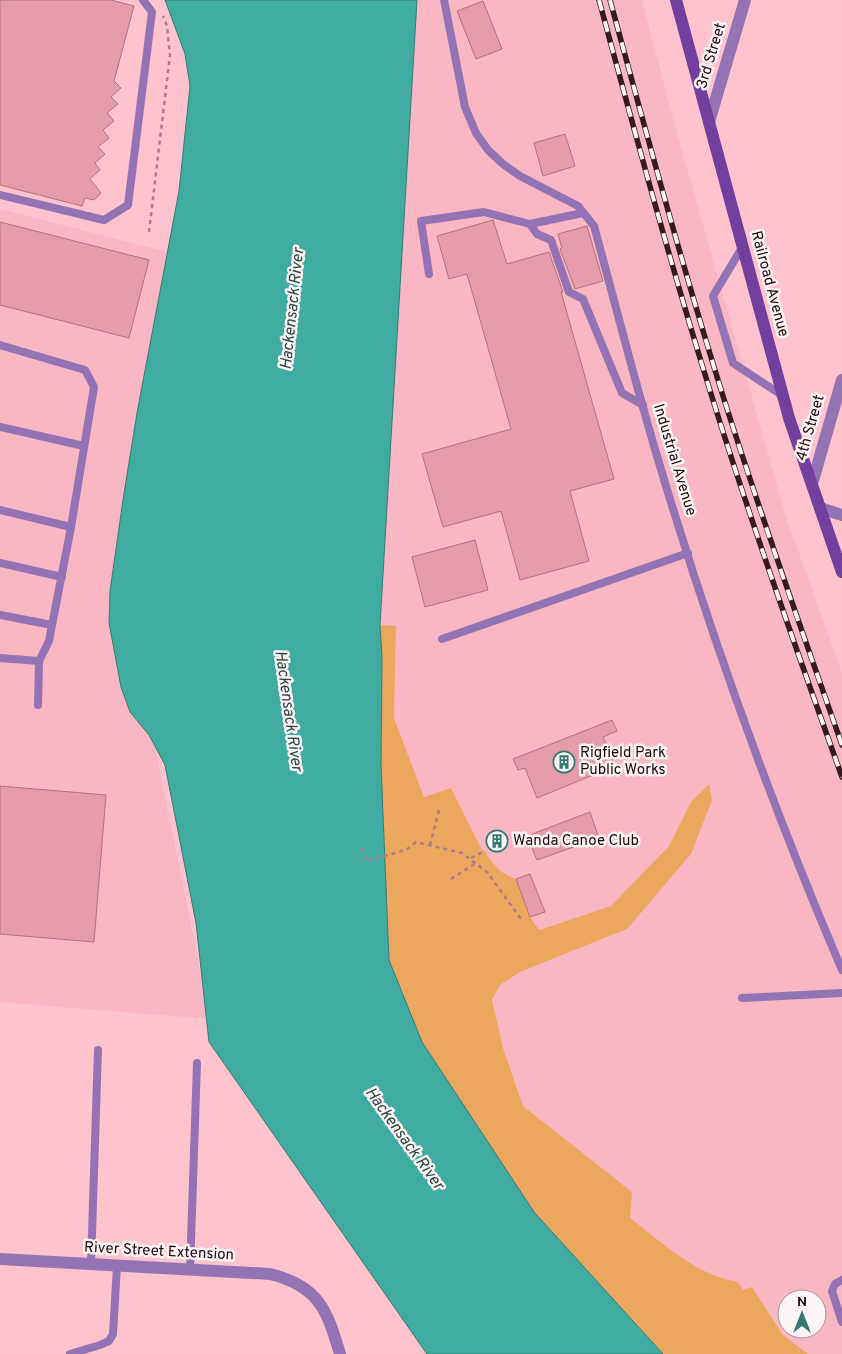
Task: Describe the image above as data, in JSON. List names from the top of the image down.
{
  "streets": {
    "main road": ["Railroad Avenue"],
    "street": ["3rd Street", "4th Street", "River Street Extension"],
    "lane": ["Industrial Avenue"]
  },
  "crossings": [
    ["3rd Street", "Railroad Avenue"],
    ["Railroad Avenue", "4th Street"]
  ],
  "water": ["Hackensack River"],
  "places": {
    "building": ["Rigfield Park Public Works", "Wanda Canoe Club"]
  },
  "north": "top"
}
